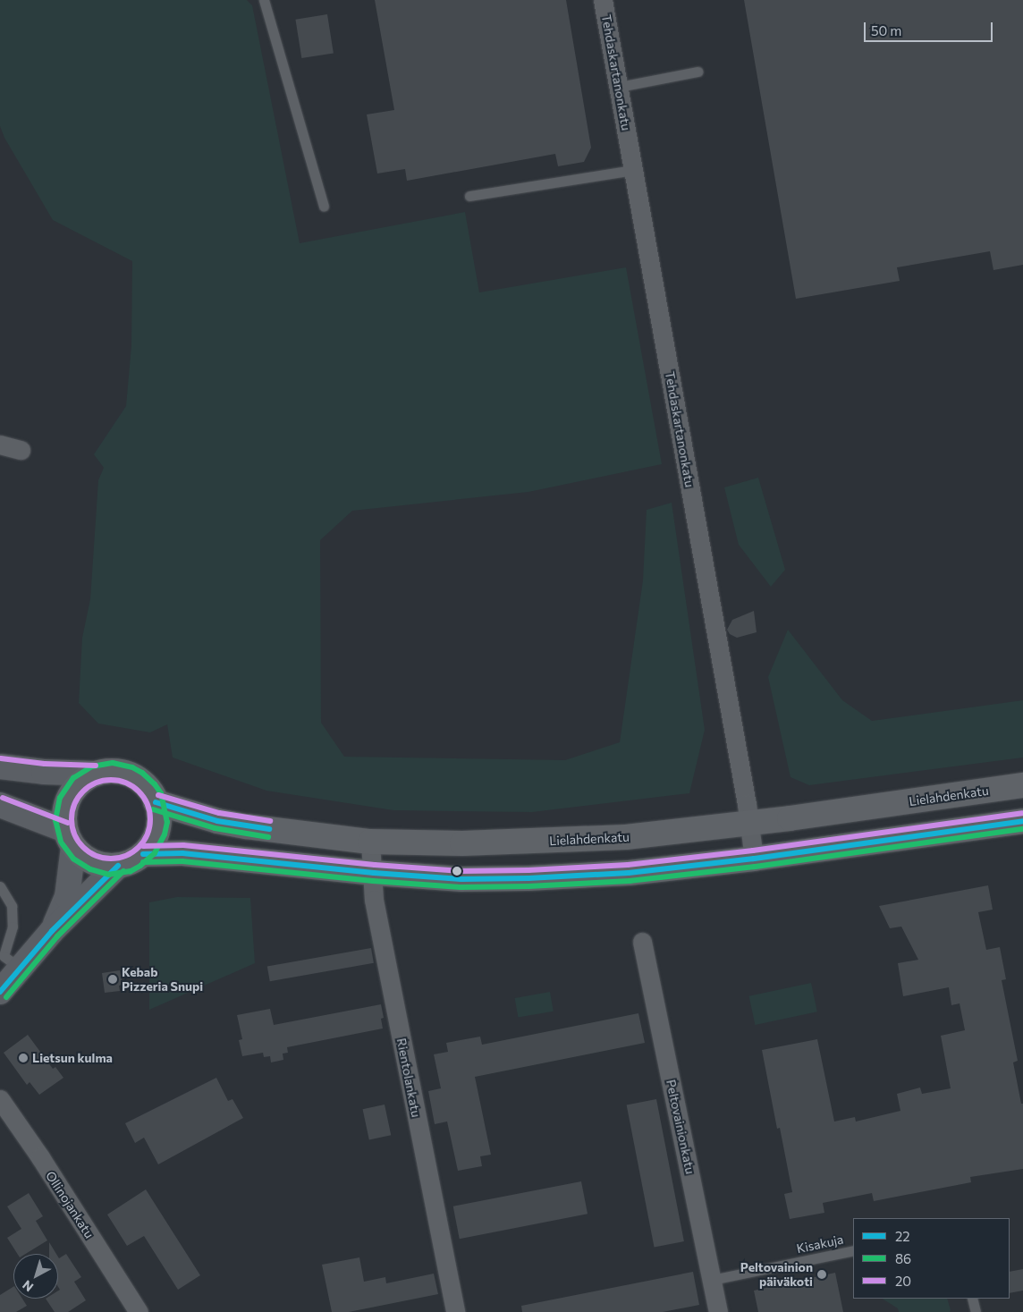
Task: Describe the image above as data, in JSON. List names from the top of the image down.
{
  "streets": {
    "main road": ["Lielahdenkatu"],
    "street": [
      "Tehdaskartanonkatu",
      "Rientolankatu",
      "Peltovainionkatu",
      "Ollinojankatu"
    ],
    "lane": ["Kisakuja"]
  },
  "crossings": [
    ["Tehdaskartanonkatu", "Lielahdenkatu"],
    ["Lielahdenkatu", "Rientolankatu"],
    ["Peltovainionkatu", "Kisakuja"]
  ],
  "places": ["Kebab Pizzeria Snupi", "Lietsun kulma", "Peltovainion päiväkoti"],
  "lines": ["transit line 20", "transit line 86", "transit line 22"],
  "legend": ["22", "86", "20"],
  "scale_bar": "50 m",
  "north": "bottom left"
}
